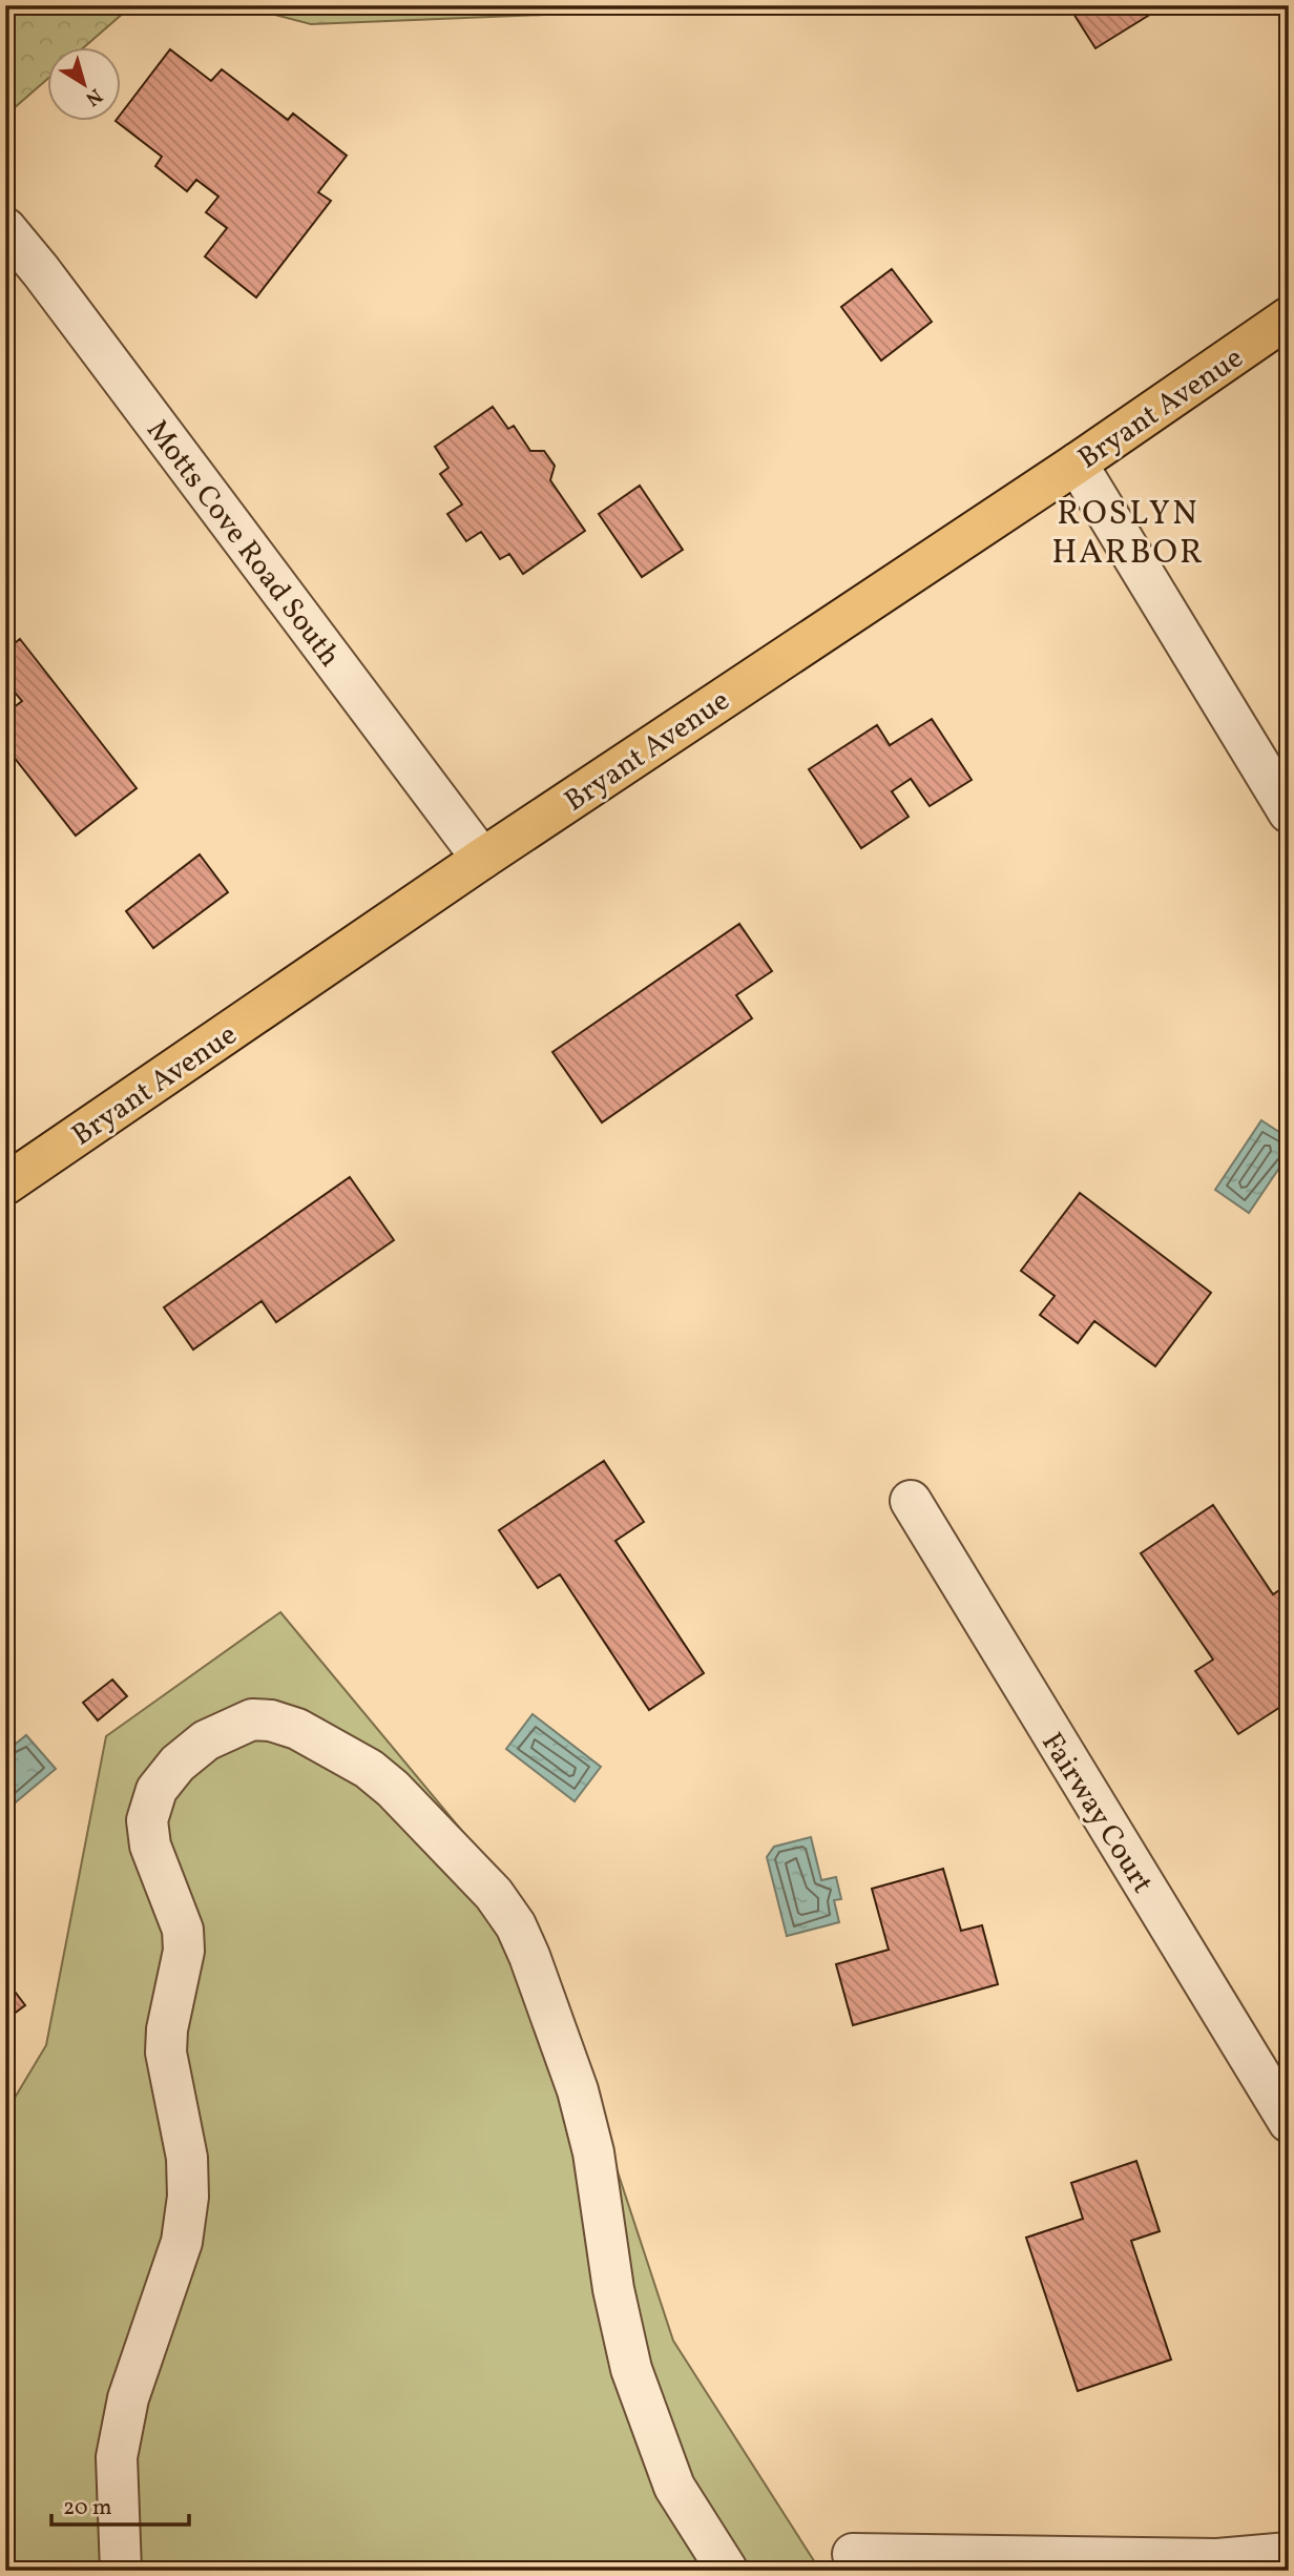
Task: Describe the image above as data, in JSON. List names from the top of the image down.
{
  "streets": {
    "main road": ["Bryant Avenue"],
    "street": ["Motts Cove Road South", "Fairway Court"]
  },
  "crossings": [
    ["Bryant Avenue", "Motts Cove Road South"]
  ],
  "districts": ["ROSLYN HARBOR"],
  "scale_bar": "20 m",
  "north": "bottom right"
}
